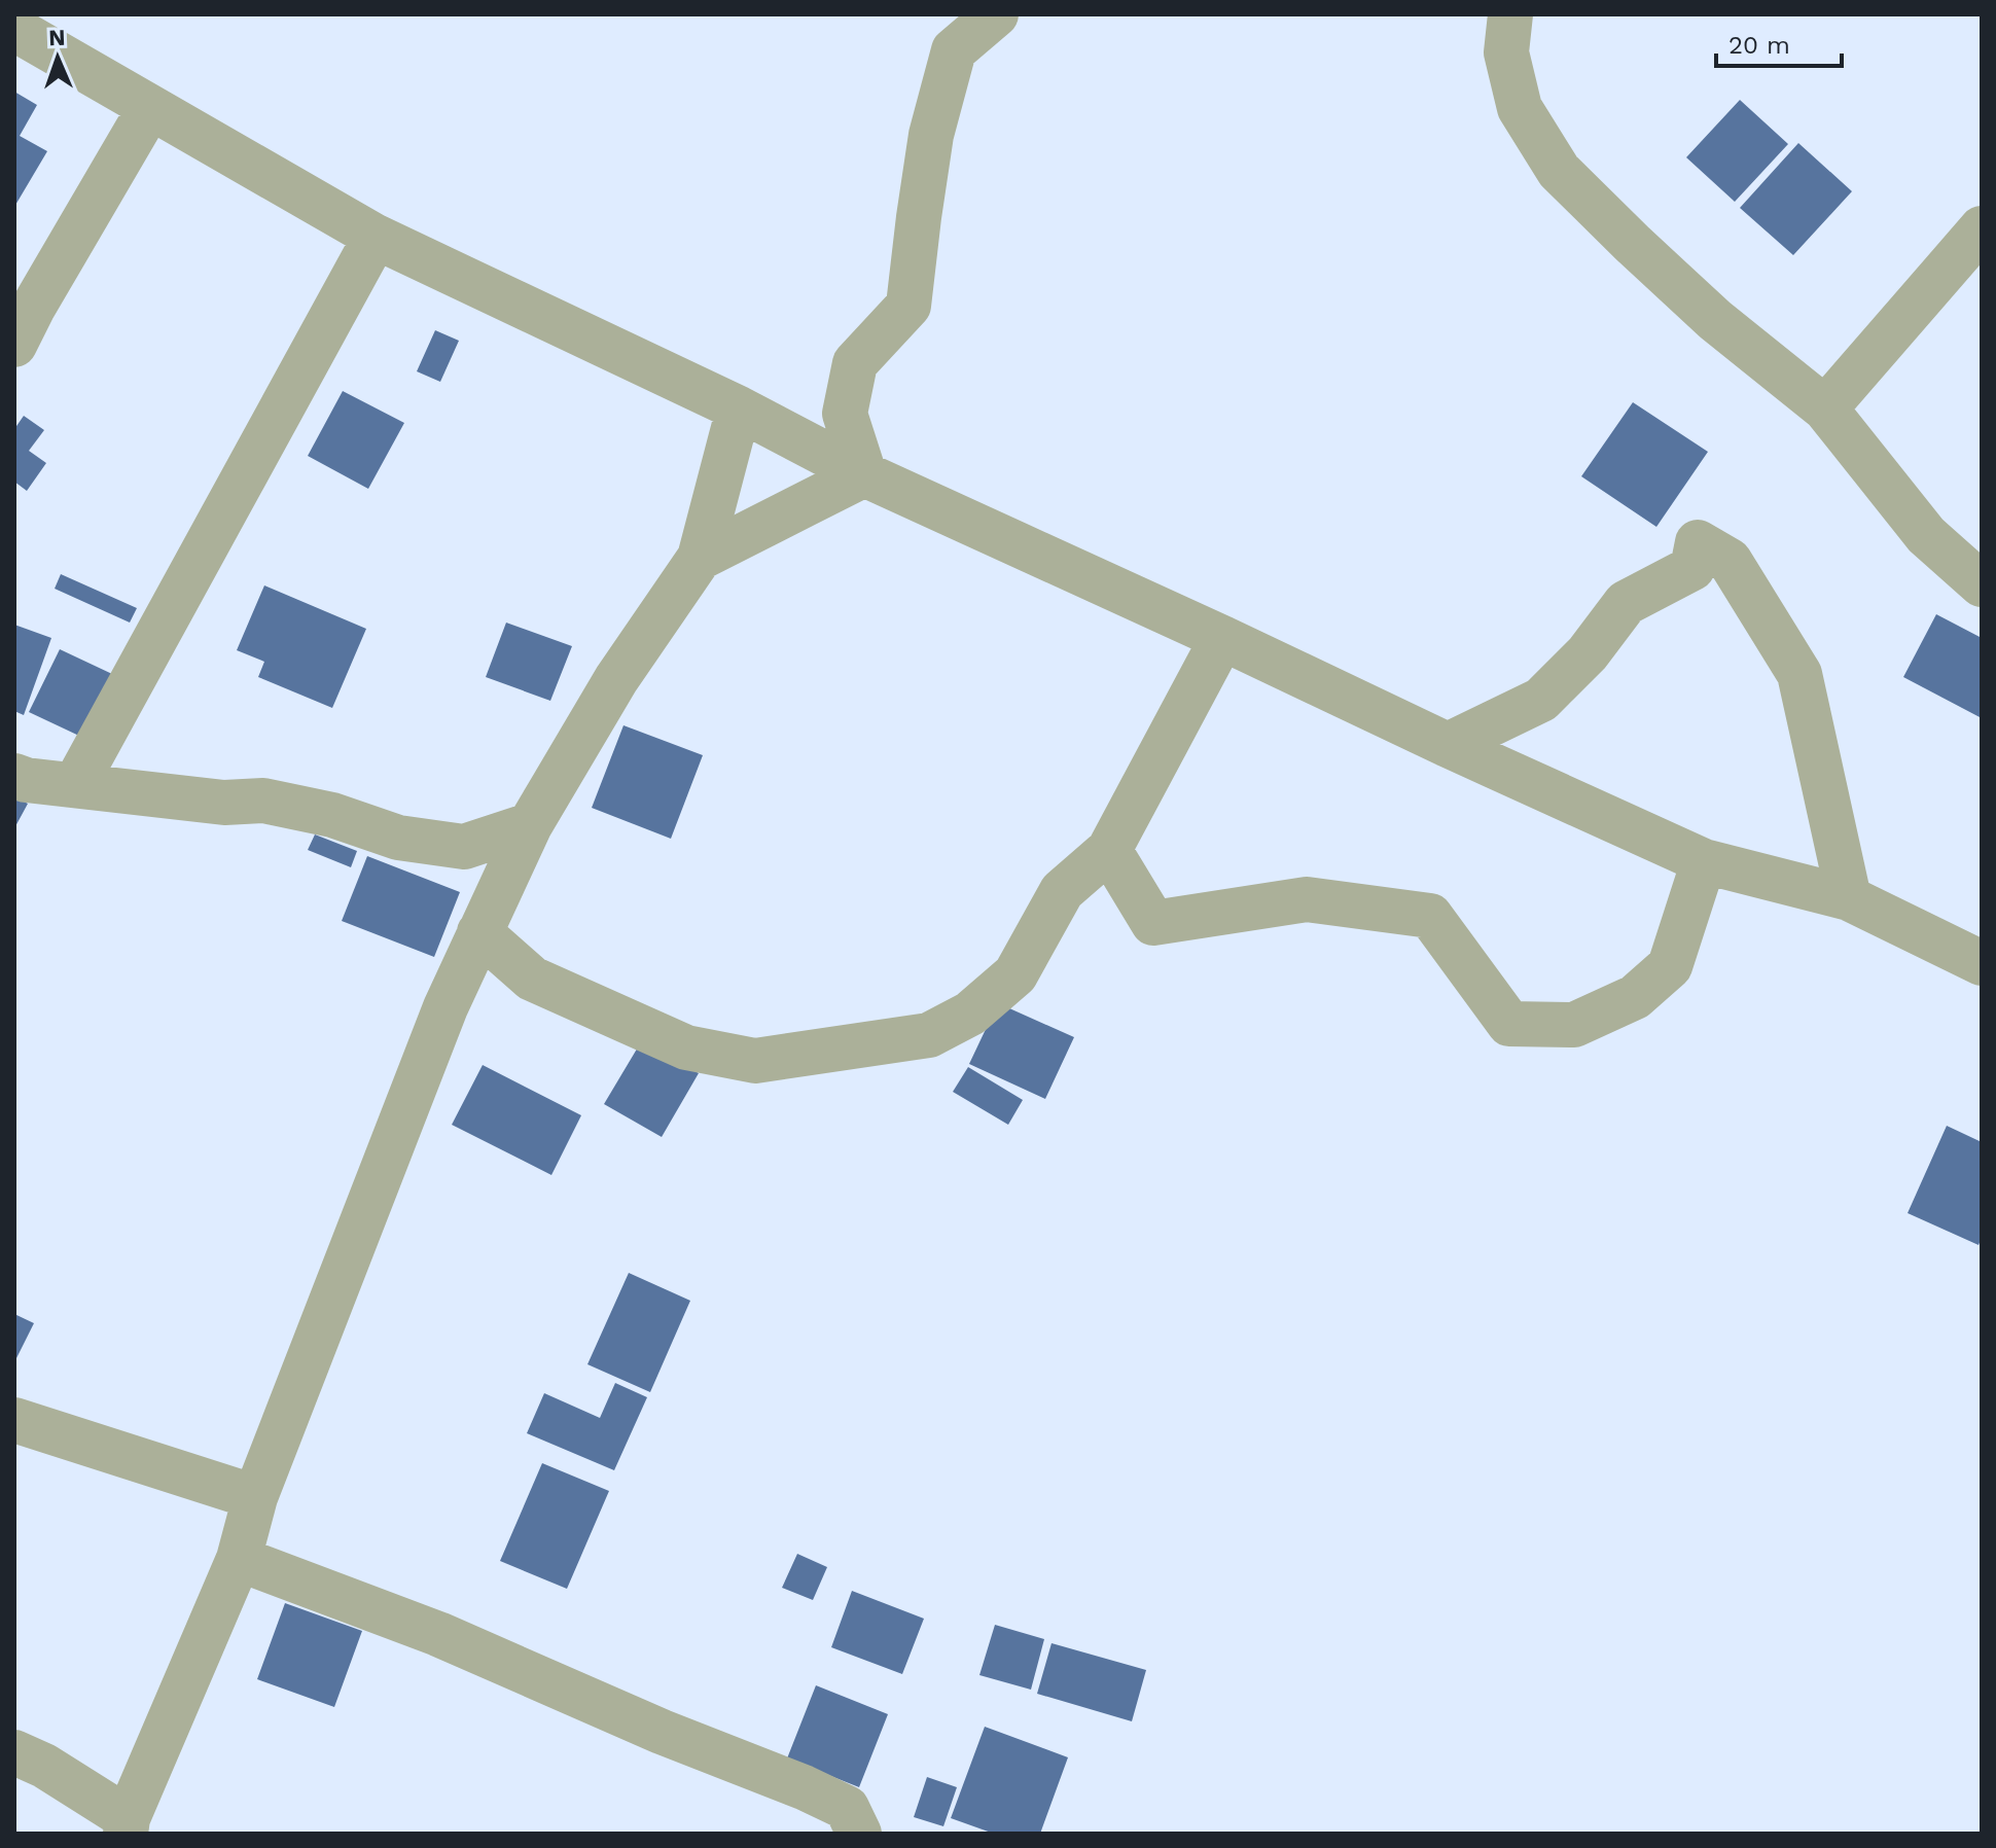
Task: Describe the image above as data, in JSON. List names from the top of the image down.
{
  "scale_bar": "20 m",
  "north": "top"
}
